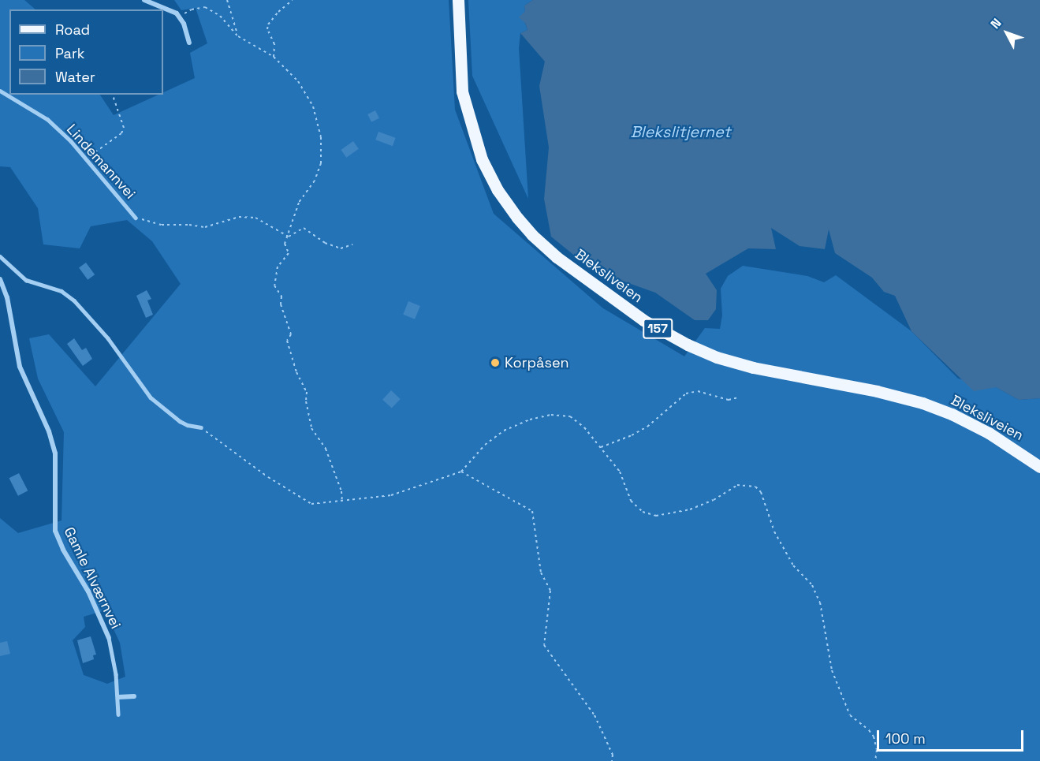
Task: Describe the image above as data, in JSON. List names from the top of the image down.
{
  "streets": {
    "main road": ["Bleksliveien", "157"],
    "street": ["Gamle Alværnvei"],
    "lane": ["Lindemannvei"]
  },
  "water": ["Blekslitjernet"],
  "places": ["Korpåsen"],
  "legend": ["Road", "Park", "Water"],
  "scale_bar": "100 m",
  "north": "top left"
}
